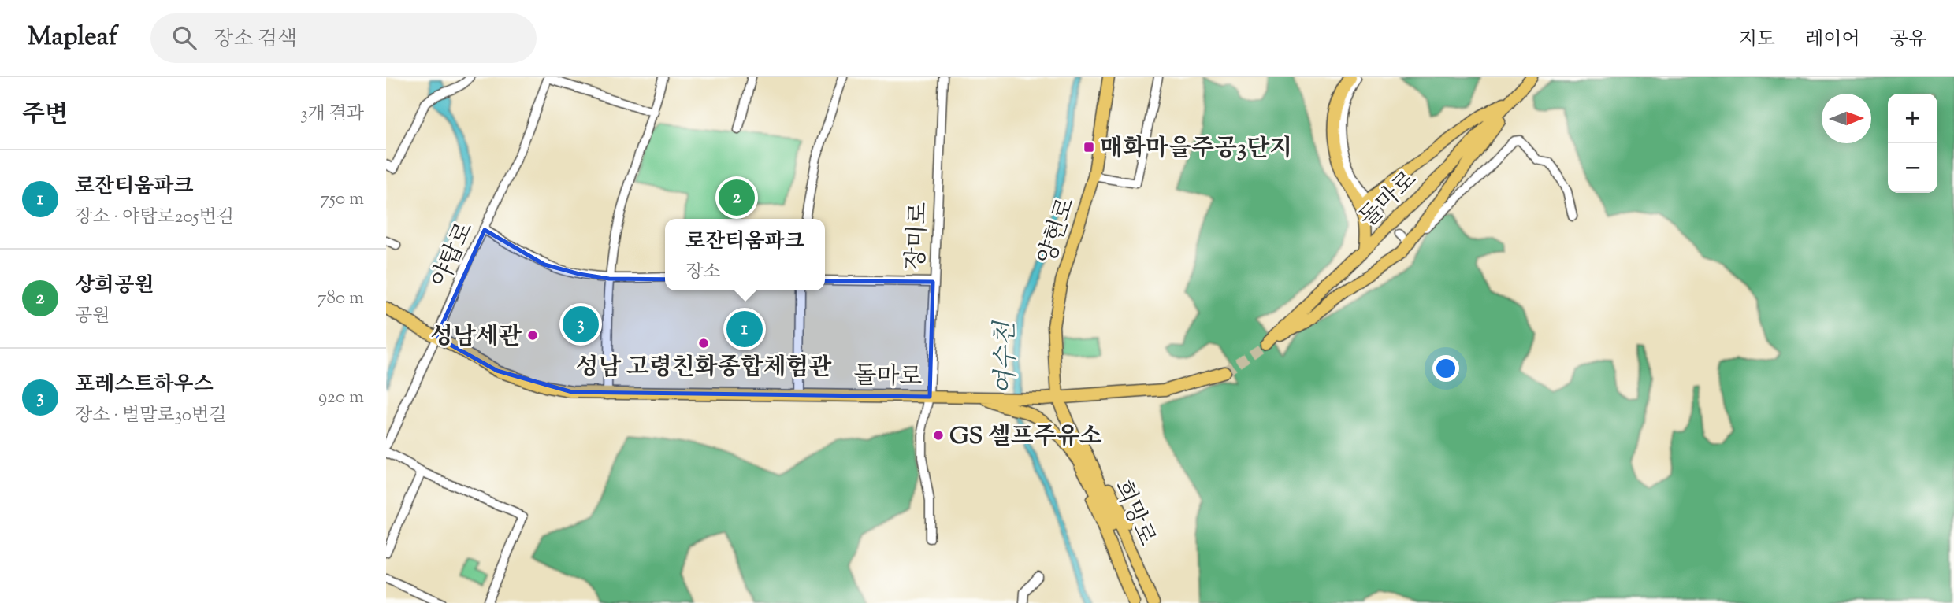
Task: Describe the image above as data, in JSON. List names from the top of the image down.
{
  "streets": {
    "main road": ["돌마로", "양현로", "희망로"],
    "street": ["장미로", "야탑로"]
  },
  "crossings": [
    ["돌마로", "양현로"],
    ["돌마로", "장미로"],
    ["돌마로", "야탑로"],
    ["돌마로", "희망로"],
    ["양현로", "희망로"]
  ],
  "water": ["여수천"],
  "places": {
    "transit": ["매화마을주공3단지"],
    "other": ["성남세관", "성남 고령친화종합체험관", "GS 셀프주유소"]
  },
  "north": "right",
  "page": {
    "header": "Mapleaf",
    "search": "장소 검색",
    "nav": ["지도", "레이어", "공유"],
    "heading": ["주변", "3개 결과"],
    "map_buttons": ["+", "−"],
    "list": [
      {
        "mark": "1",
        "name": "로잔티움파크",
        "note": "장소 · 야탑로205번길",
        "value": "750 m"
      },
      {
        "mark": "2",
        "name": "상희공원",
        "note": "공원",
        "value": "780 m"
      },
      {
        "mark": "3",
        "name": "포레스트하우스",
        "note": "장소 · 벌말로30번길",
        "value": "920 m"
      }
    ],
    "pins": ["2", "3", "1"],
    "popup": ["로잔티움파크", "장소"]
  }
}
